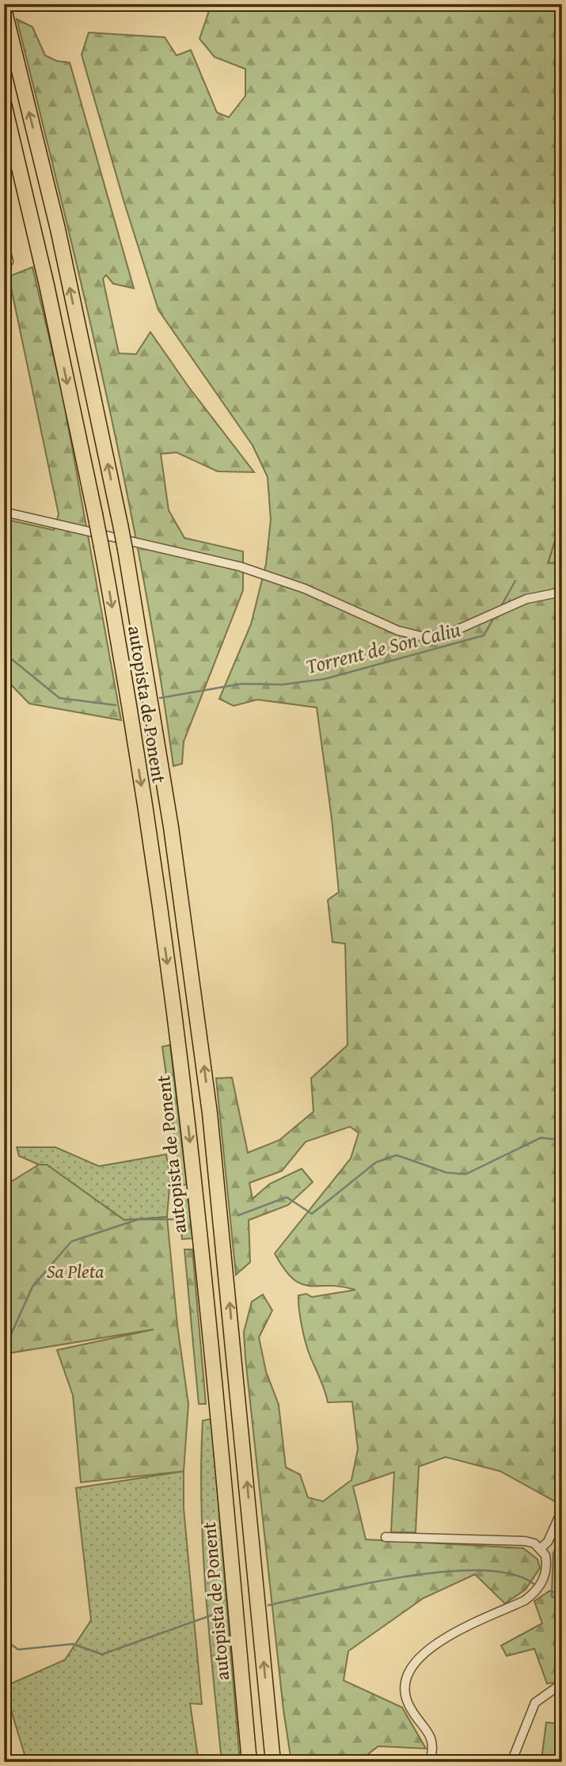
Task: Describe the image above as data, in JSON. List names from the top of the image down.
{
  "streets": {
    "highway": ["autopista de Ponent"]
  },
  "water": ["Torrent de Son Caliu"],
  "parks": ["Sa Pleta"]
}
